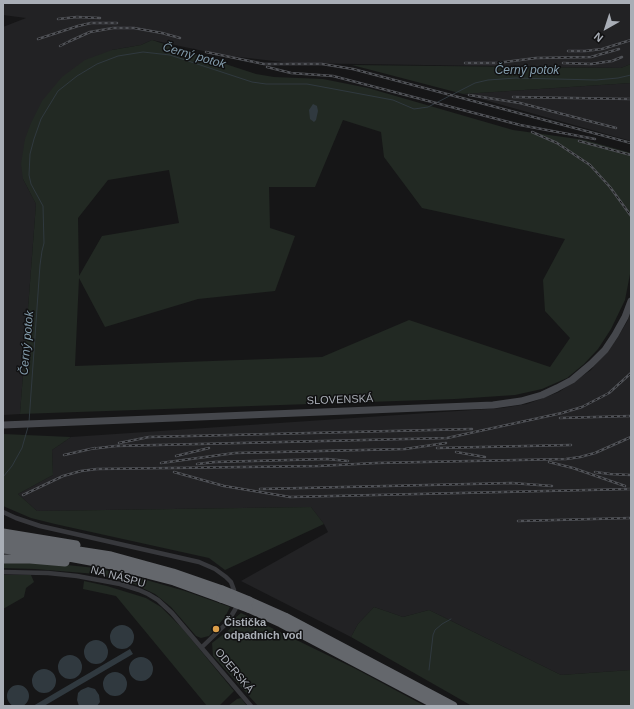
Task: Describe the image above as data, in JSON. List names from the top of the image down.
{
  "streets": {
    "street": ["SLOVENSKÁ", "NA NÁSPU", "ODERSKÁ"]
  },
  "crossings": [
    ["NA NÁSPU", "ODERSKÁ"]
  ],
  "water": ["Černý potok"],
  "places": ["Čistička odpadních vod"],
  "north": "bottom left"
}
